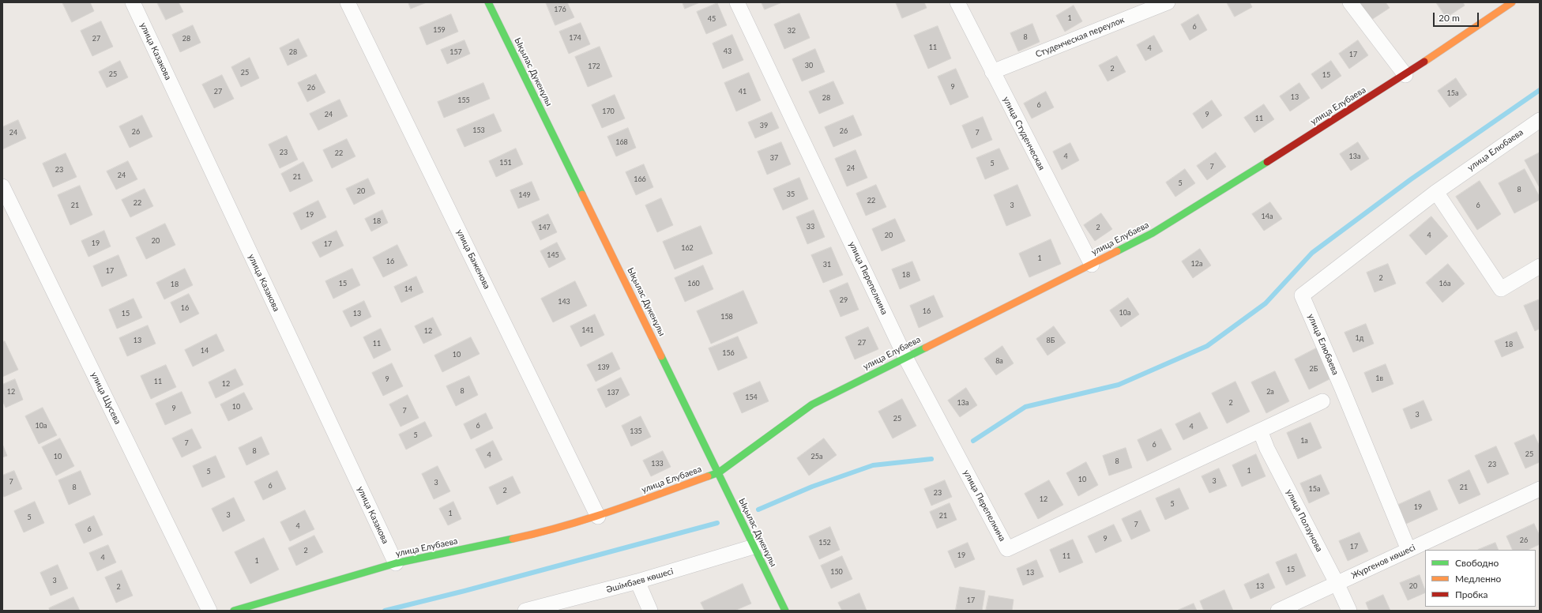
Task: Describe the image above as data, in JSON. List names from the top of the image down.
{
  "streets": {
    "street": [
      "Студенческая переулок",
      "улица Казакова",
      "Ықылас Дүкенұлы",
      "улица Елубаева",
      "улица Студенческая",
      "улица Елюбаева",
      "улица Баженова",
      "улица Перепелкина",
      "улица Щусева",
      "улица Ползунова",
      "Жүргенов көшесі",
      "Әшімбаев көшесі"
    ]
  },
  "crossings": [
    ["Студенческая переулок", "улица Студенческая"],
    ["улица Казакова", "улица Елубаева"],
    ["Ықылас Дүкенұлы", "улица Елубаева"],
    ["Ықылас Дүкенұлы", "Әшімбаев көшесі"],
    ["улица Елубаева", "улица Студенческая"],
    ["улица Елубаева", "улица Баженова"],
    ["улица Елубаева", "улица Перепелкина"],
    ["улица Елюбаева", "Жүргенов көшесі"],
    ["улица Перепелкина", "улица Ползунова"],
    ["улица Ползунова", "Жүргенов көшесі"]
  ],
  "house_numbers": [
    "176",
    "1",
    "45",
    "6",
    "159",
    "32",
    "8",
    "174",
    "27",
    "28",
    "11",
    "4",
    "43",
    "28",
    "157",
    "17",
    "30",
    "172",
    "2",
    "25",
    "25",
    "15",
    "9",
    "26",
    "27",
    "41",
    "15а",
    "13",
    "28",
    "155",
    "6",
    "170",
    "24",
    "9",
    "11",
    "39",
    "153",
    "26",
    "26",
    "24",
    "7",
    "168",
    "23",
    "22",
    "4",
    "13а",
    "37",
    "151",
    "5",
    "7",
    "24",
    "23",
    "24",
    "21",
    "166",
    "5",
    "8",
    "20",
    "35",
    "149",
    "22",
    "22",
    "21",
    "3",
    "6",
    "19",
    "14а",
    "18",
    "33",
    "147",
    "2",
    "20",
    "4",
    "20",
    "19",
    "17",
    "162",
    "145",
    "1",
    "16",
    "12а",
    "31",
    "17",
    "18",
    "2",
    "15",
    "160",
    "16а",
    "18",
    "14",
    "29",
    "143",
    "16",
    "16",
    "10а",
    "15",
    "13",
    "158",
    "141",
    "12",
    "1д",
    "13",
    "8Б",
    "27",
    "11",
    "18",
    "14",
    "156",
    "10",
    "8а",
    "139",
    "2Б",
    "1в",
    "9",
    "11",
    "12",
    "8",
    "12",
    "2а",
    "137",
    "154",
    "13а",
    "2",
    "10",
    "9",
    "7",
    "3",
    "25",
    "10а",
    "6",
    "4",
    "135",
    "5",
    "1а",
    "7",
    "6",
    "8",
    "25",
    "4",
    "10",
    "25а",
    "8",
    "133",
    "23",
    "1",
    "5",
    "10",
    "3",
    "7",
    "3",
    "6",
    "8",
    "21",
    "15а",
    "2",
    "23",
    "12",
    "5",
    "19",
    "1",
    "3",
    "21",
    "5",
    "7",
    "4",
    "6",
    "9",
    "26",
    "152",
    "17",
    "2",
    "19",
    "11",
    "4",
    "1",
    "15",
    "150",
    "13",
    "3",
    "13",
    "20",
    "2",
    "17"
  ],
  "legend": ["Свободно", "Медленно", "Пробка"],
  "scale_bar": "20 m"
}
